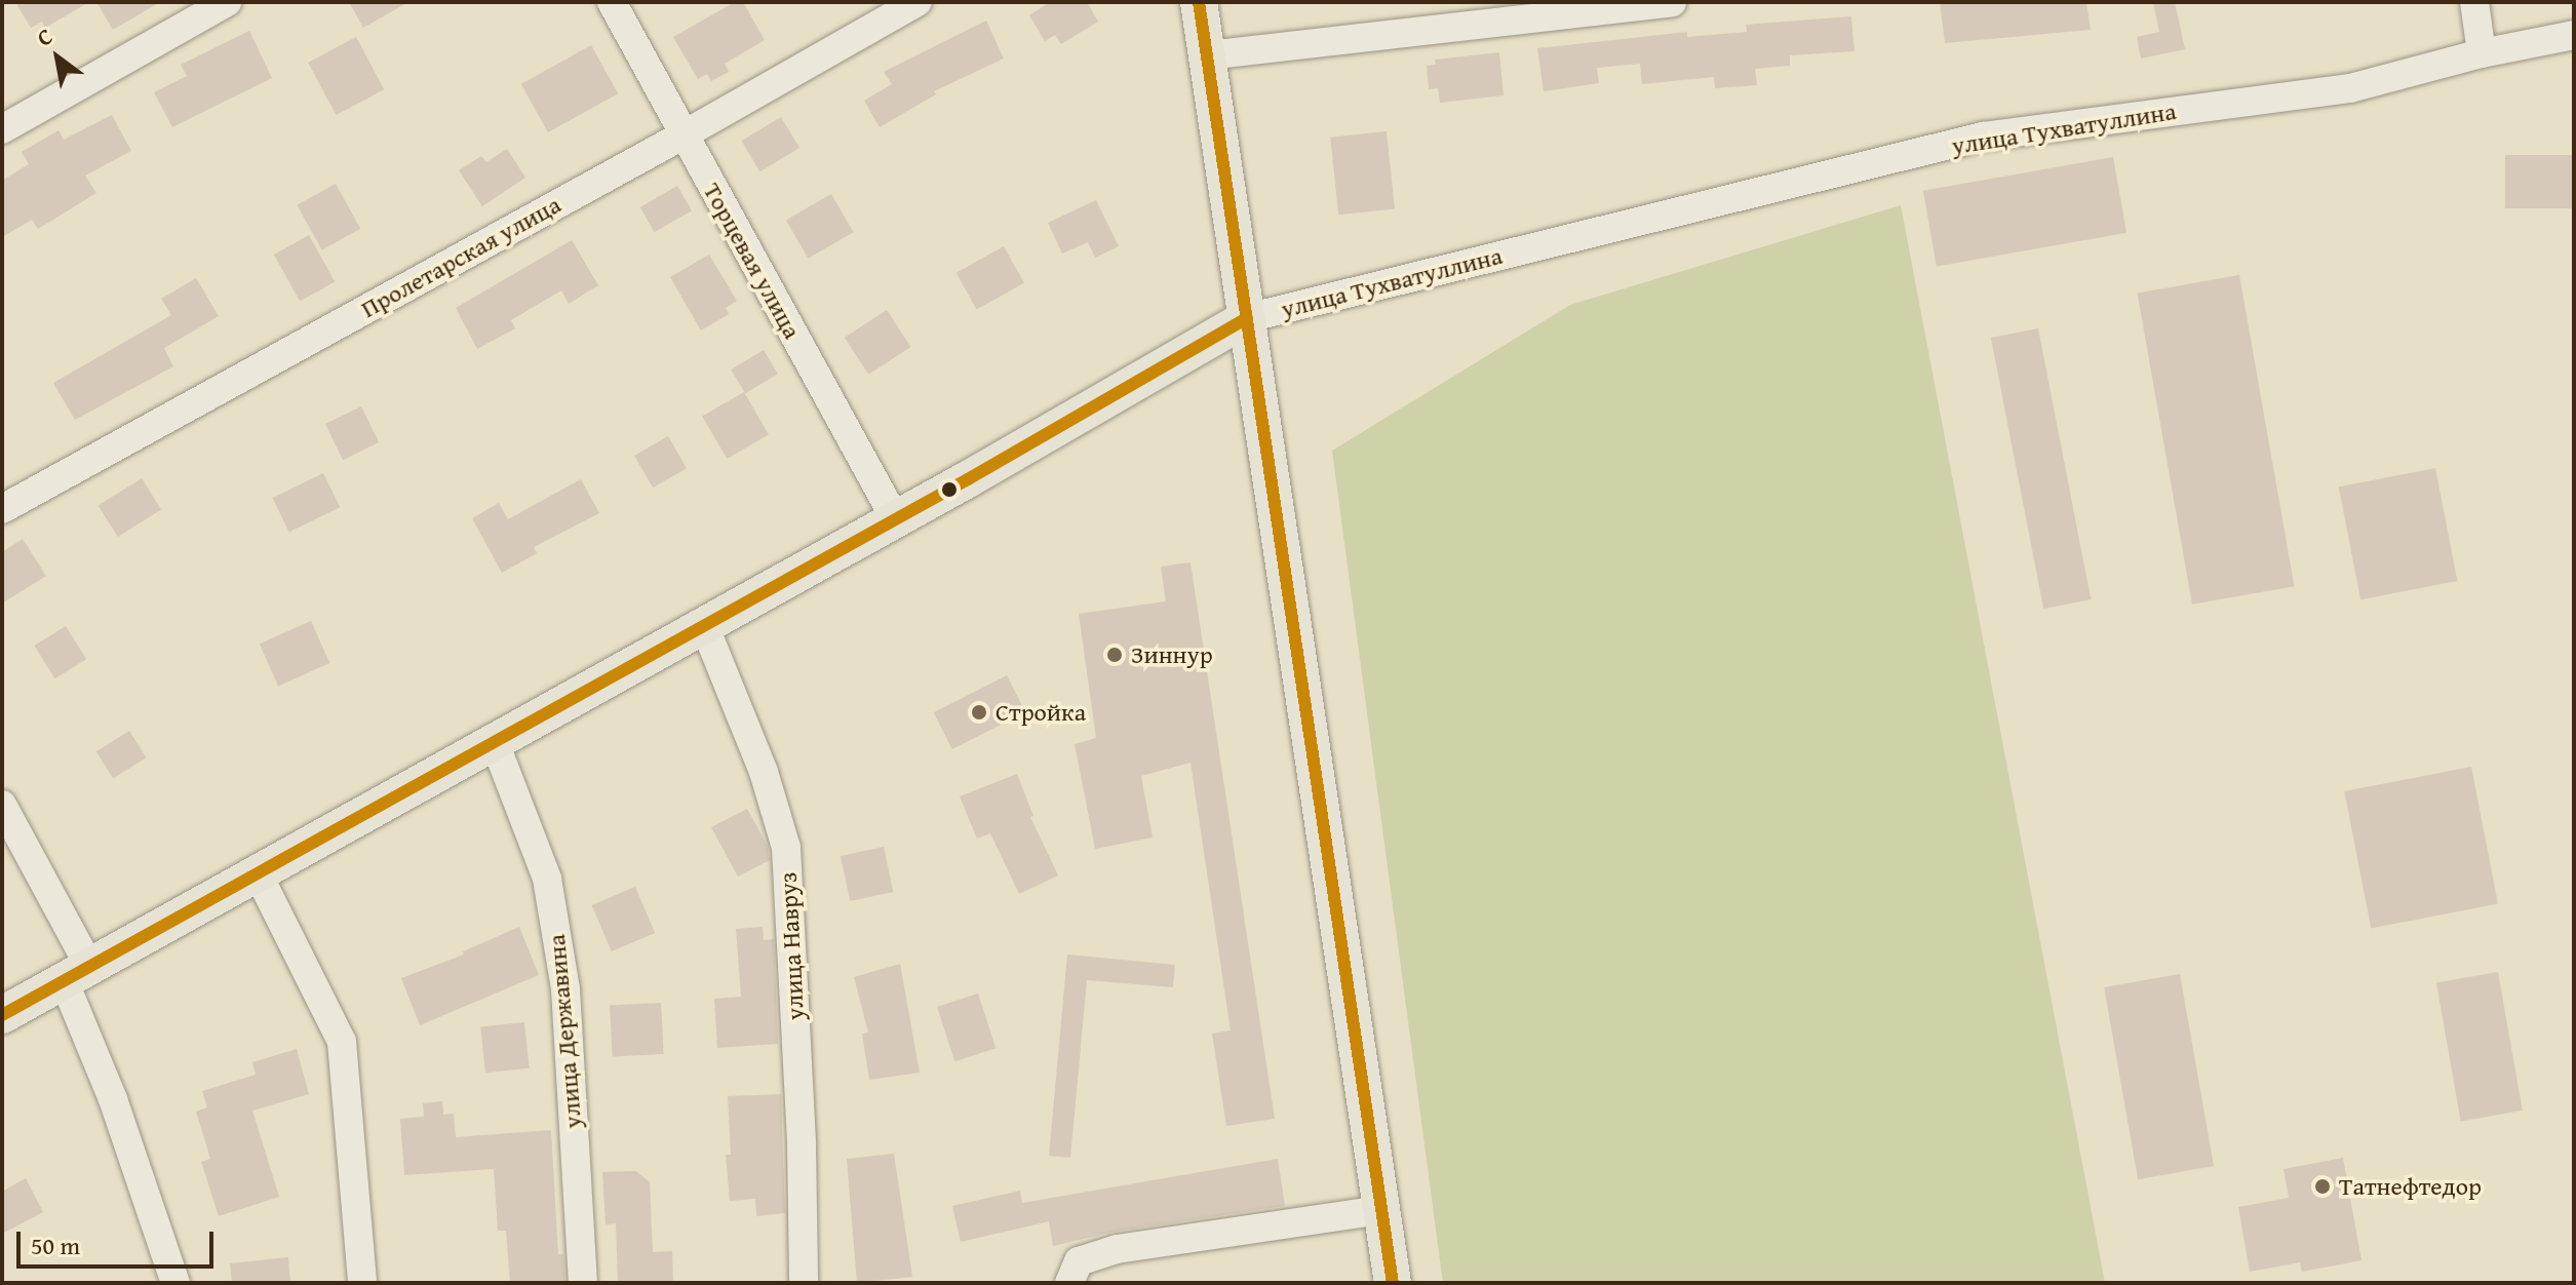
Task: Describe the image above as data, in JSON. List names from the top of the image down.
{
  "streets": {
    "main road": ["улица Тухватуллина"],
    "street": [
      "Пролетарская улица",
      "Торцевая улица",
      "улица Навруз",
      "улица Державина"
    ]
  },
  "crossings": [
    ["улица Тухватуллина", "Торцевая улица"],
    ["улица Тухватуллина", "улица Навруз"],
    ["улица Тухватуллина", "улица Державина"],
    ["Пролетарская улица", "Торцевая улица"]
  ],
  "places": ["Зиннур", "Стройка", "Татнефтедор"],
  "scale_bar": "50 m",
  "north": "top left"
}
